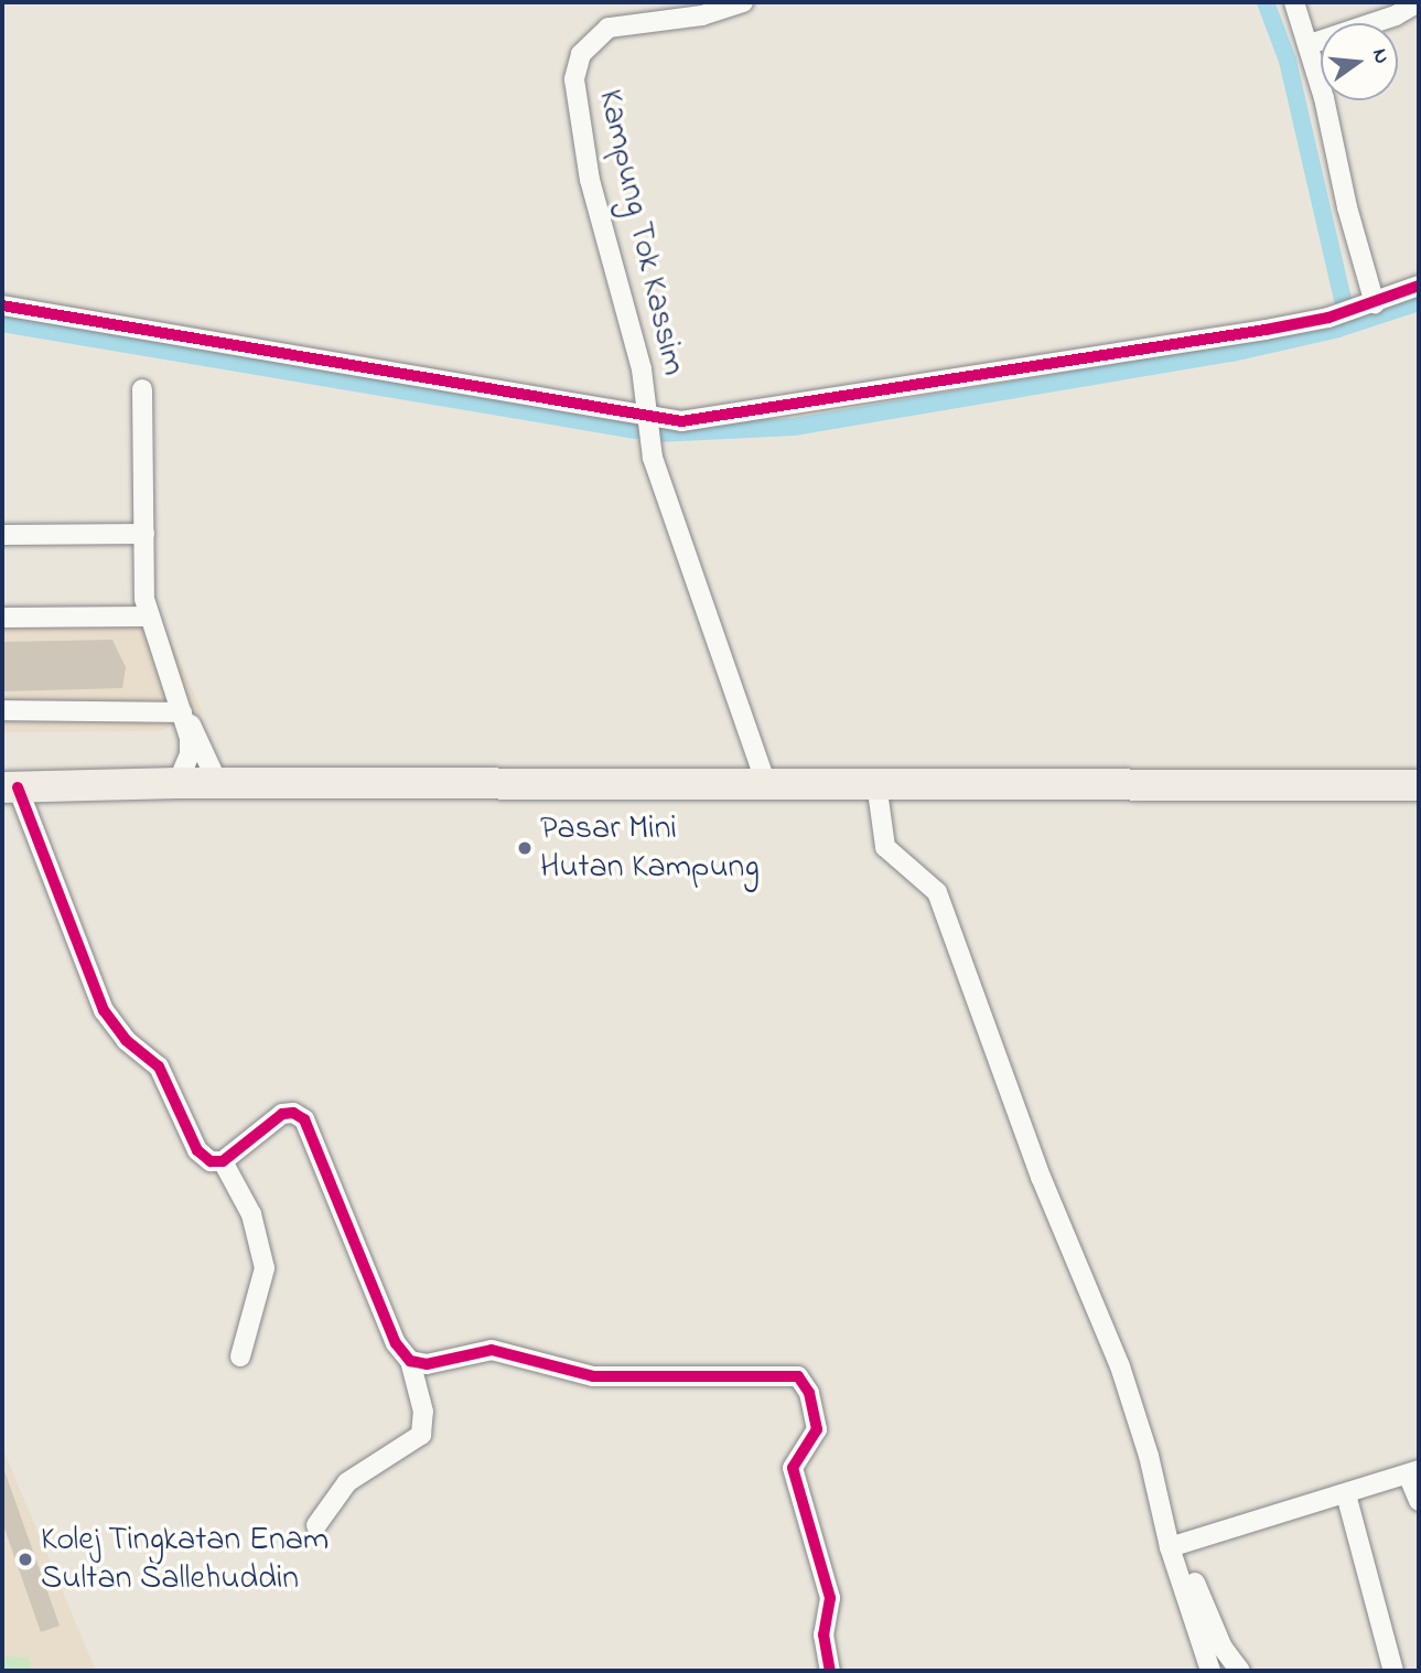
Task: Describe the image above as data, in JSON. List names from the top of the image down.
{
  "streets": {
    "street": ["Kampung Tok Kassim"]
  },
  "places": ["Pasar Mini Hutan Kampung", "Kolej Tingkatan Enam Sultan Sallehuddin"],
  "north": "right"
}
